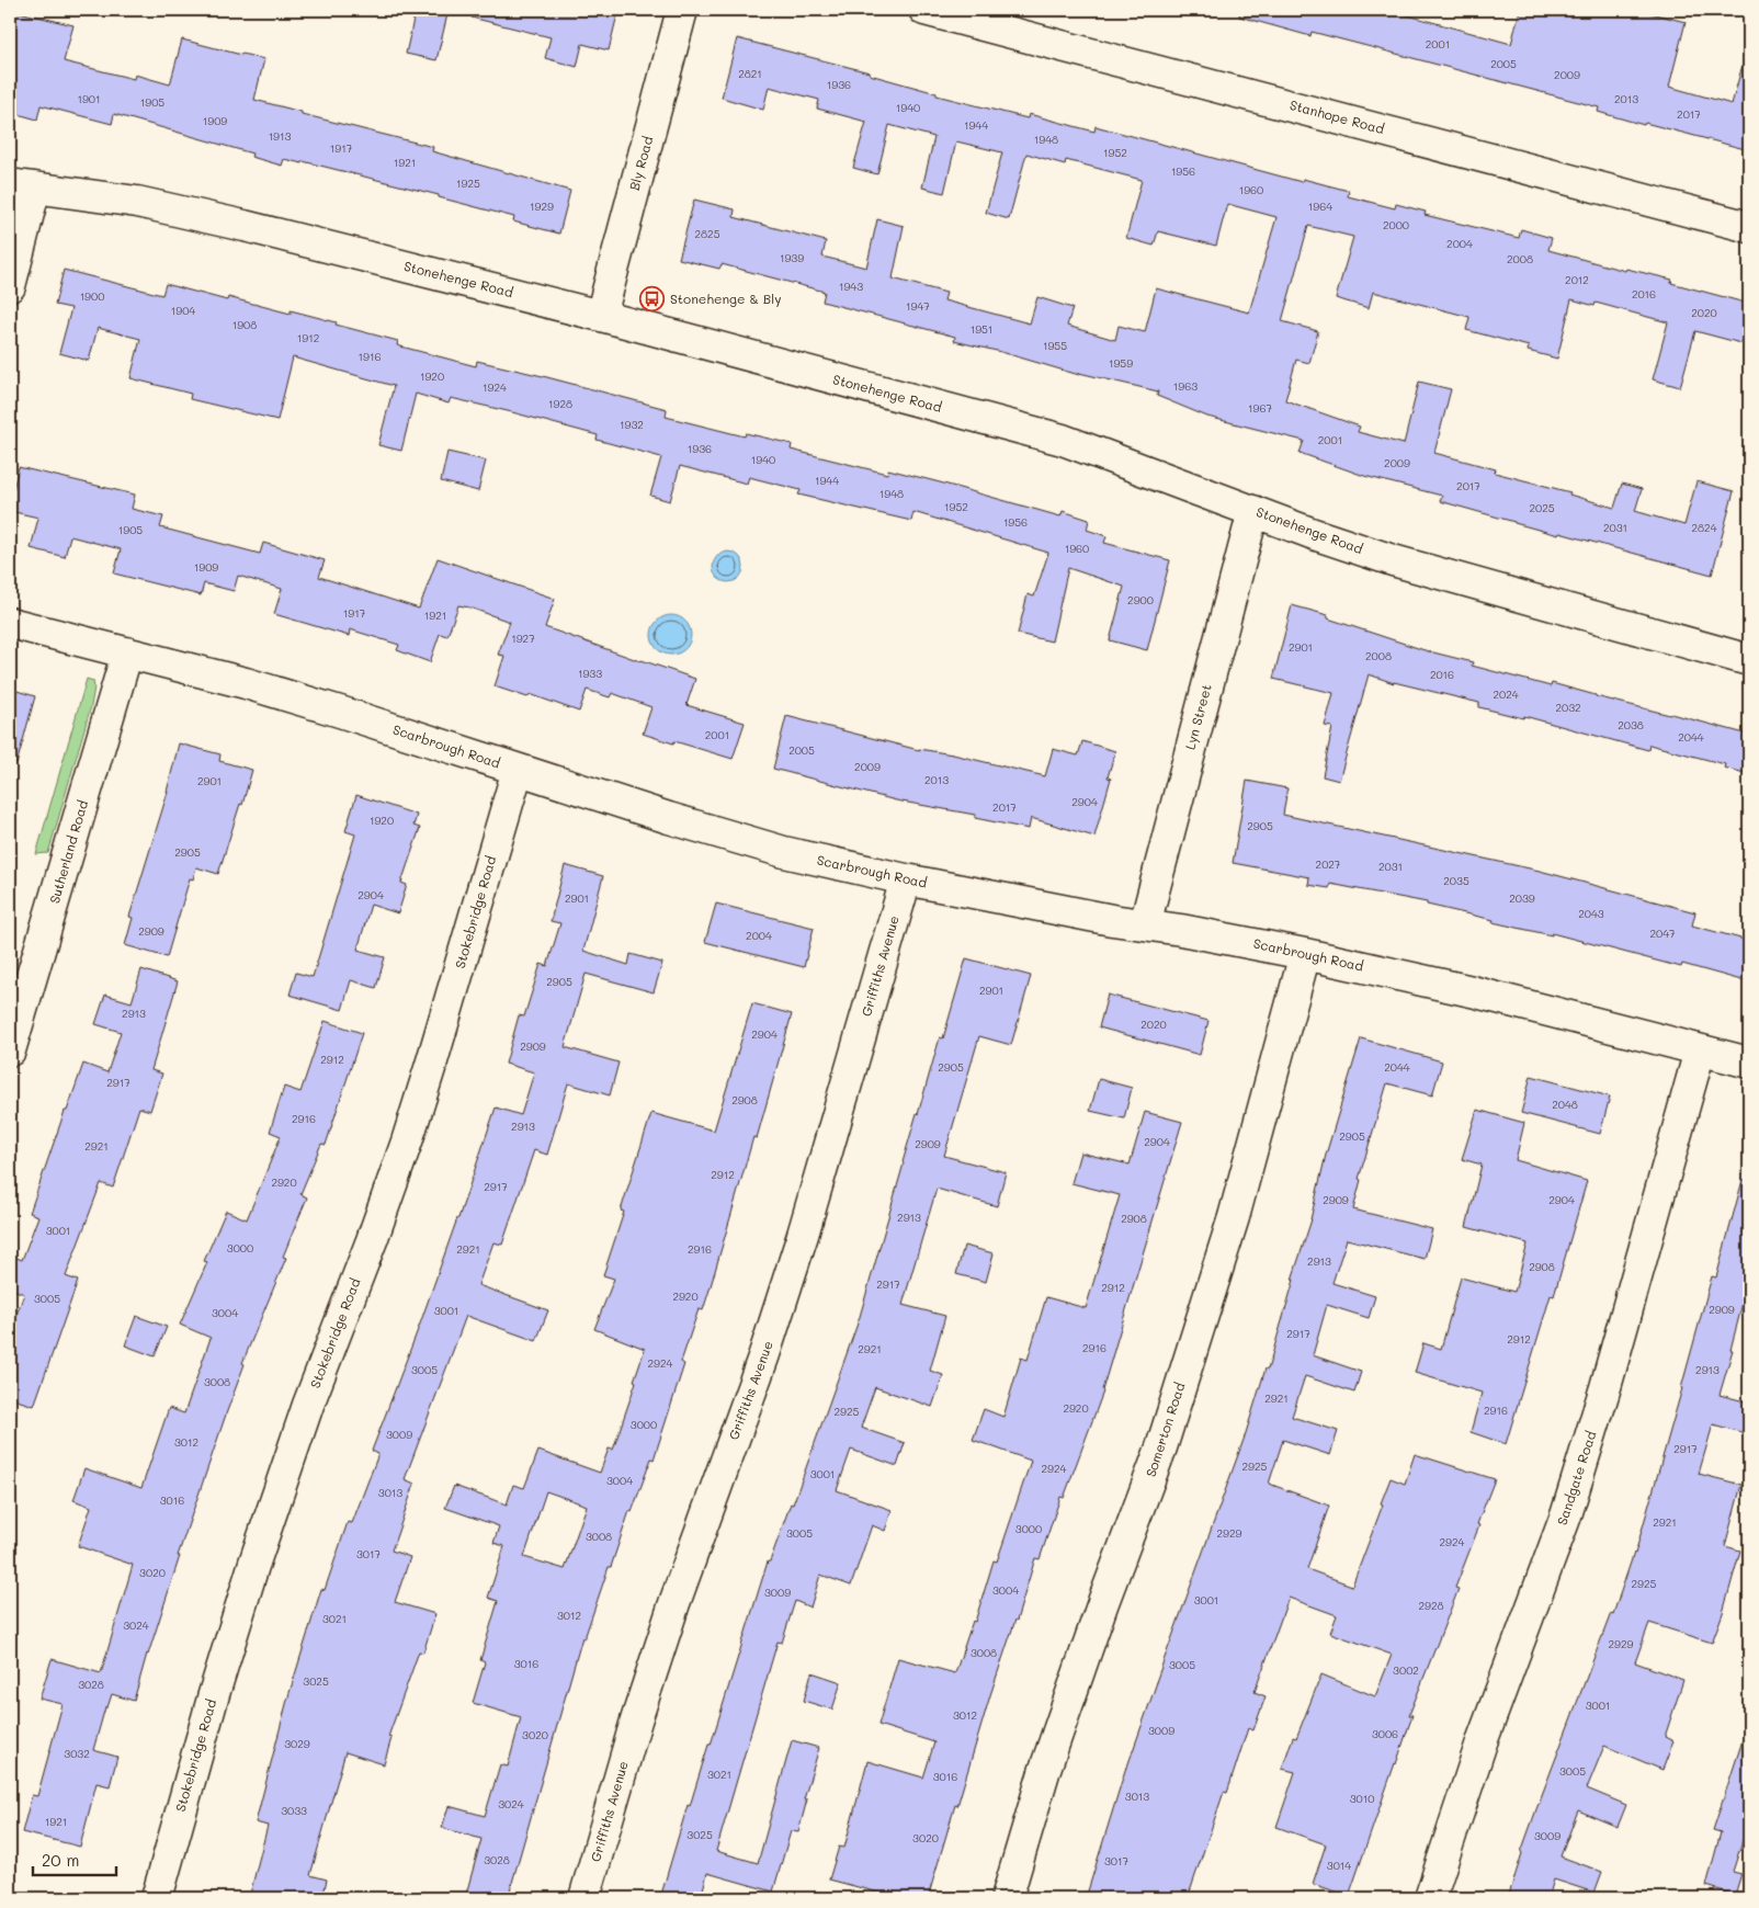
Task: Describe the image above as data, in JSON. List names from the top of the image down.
{
  "streets": {
    "street": [
      "Stanhope Road",
      "Bly Road",
      "Stonehenge Road",
      "Lyn Street",
      "Scarbrough Road",
      "Sutherland Road",
      "Stokebridge Road",
      "Griffiths Avenue",
      "Somerton Road",
      "Sandgate Road"
    ]
  },
  "crossings": [
    ["Bly Road", "Stonehenge Road"],
    ["Stonehenge Road", "Lyn Street"],
    ["Lyn Street", "Scarbrough Road"],
    ["Scarbrough Road", "Sutherland Road"],
    ["Scarbrough Road", "Stokebridge Road"],
    ["Scarbrough Road", "Griffiths Avenue"],
    ["Scarbrough Road", "Somerton Road"],
    ["Scarbrough Road", "Sandgate Road"]
  ],
  "places": {
    "bus stop": ["Stonehenge & Bly"]
  },
  "house_numbers": [
    "2001",
    "2005",
    "2821",
    "2009",
    "1936",
    "1901",
    "2013",
    "1905",
    "1940",
    "2017",
    "1909",
    "1944",
    "1913",
    "1948",
    "1917",
    "1952",
    "1921",
    "1956",
    "1925",
    "1960",
    "1929",
    "1964",
    "2000",
    "2825",
    "2004",
    "1939",
    "2008",
    "2012",
    "1943",
    "2016",
    "1900",
    "1947",
    "1904",
    "2020",
    "1908",
    "1951",
    "1912",
    "1955",
    "1916",
    "1959",
    "1920",
    "1963",
    "1924",
    "1928",
    "1967",
    "1932",
    "2001",
    "1936",
    "1940",
    "2009",
    "1944",
    "2017",
    "1948",
    "1952",
    "2025",
    "1956",
    "2031",
    "2824",
    "1905",
    "1960",
    "1909",
    "2900",
    "1917",
    "1921",
    "1927",
    "2901",
    "2008",
    "1933",
    "2016",
    "2024",
    "2032",
    "2038",
    "2001",
    "2044",
    "2005",
    "2009",
    "2013",
    "2901",
    "2904",
    "2017",
    "1920",
    "2905",
    "2905",
    "2027",
    "2031",
    "2035",
    "2904",
    "2901",
    "2039",
    "2043",
    "2909",
    "2047",
    "2004",
    "2905",
    "2901",
    "2913",
    "2020",
    "2904",
    "2909",
    "2912",
    "2905",
    "2044",
    "2917",
    "2908",
    "2048",
    "2916",
    "2913",
    "2905",
    "2904",
    "2909",
    "2921",
    "2912",
    "2920",
    "2917",
    "2909",
    "2904",
    "2913",
    "2908",
    "3001",
    "3000",
    "2921",
    "2916",
    "2913",
    "2908",
    "2917",
    "2912",
    "2920",
    "3005",
    "2909",
    "3001",
    "3004",
    "2917",
    "2912",
    "2916",
    "2921",
    "2924",
    "3005",
    "2913",
    "3008",
    "2921",
    "2920",
    "2916",
    "2925",
    "3000",
    "3009",
    "3012",
    "2917",
    "2925",
    "2924",
    "3001",
    "3004",
    "3013",
    "3016",
    "2921",
    "3000",
    "3005",
    "2929",
    "3008",
    "2924",
    "3017",
    "3020",
    "2925",
    "3004",
    "3009",
    "3001",
    "2928",
    "3012",
    "3021",
    "3024",
    "2929",
    "3008",
    "3016",
    "3005",
    "3002",
    "3025",
    "3028",
    "3001",
    "3012",
    "3009",
    "3006",
    "3020",
    "3029",
    "3032",
    "3005",
    "3021",
    "3016",
    "3013",
    "3010",
    "3024",
    "3033",
    "1921",
    "3025",
    "3009",
    "3020",
    "3028",
    "3017",
    "3014"
  ],
  "scale_bar": "20 m"
}
